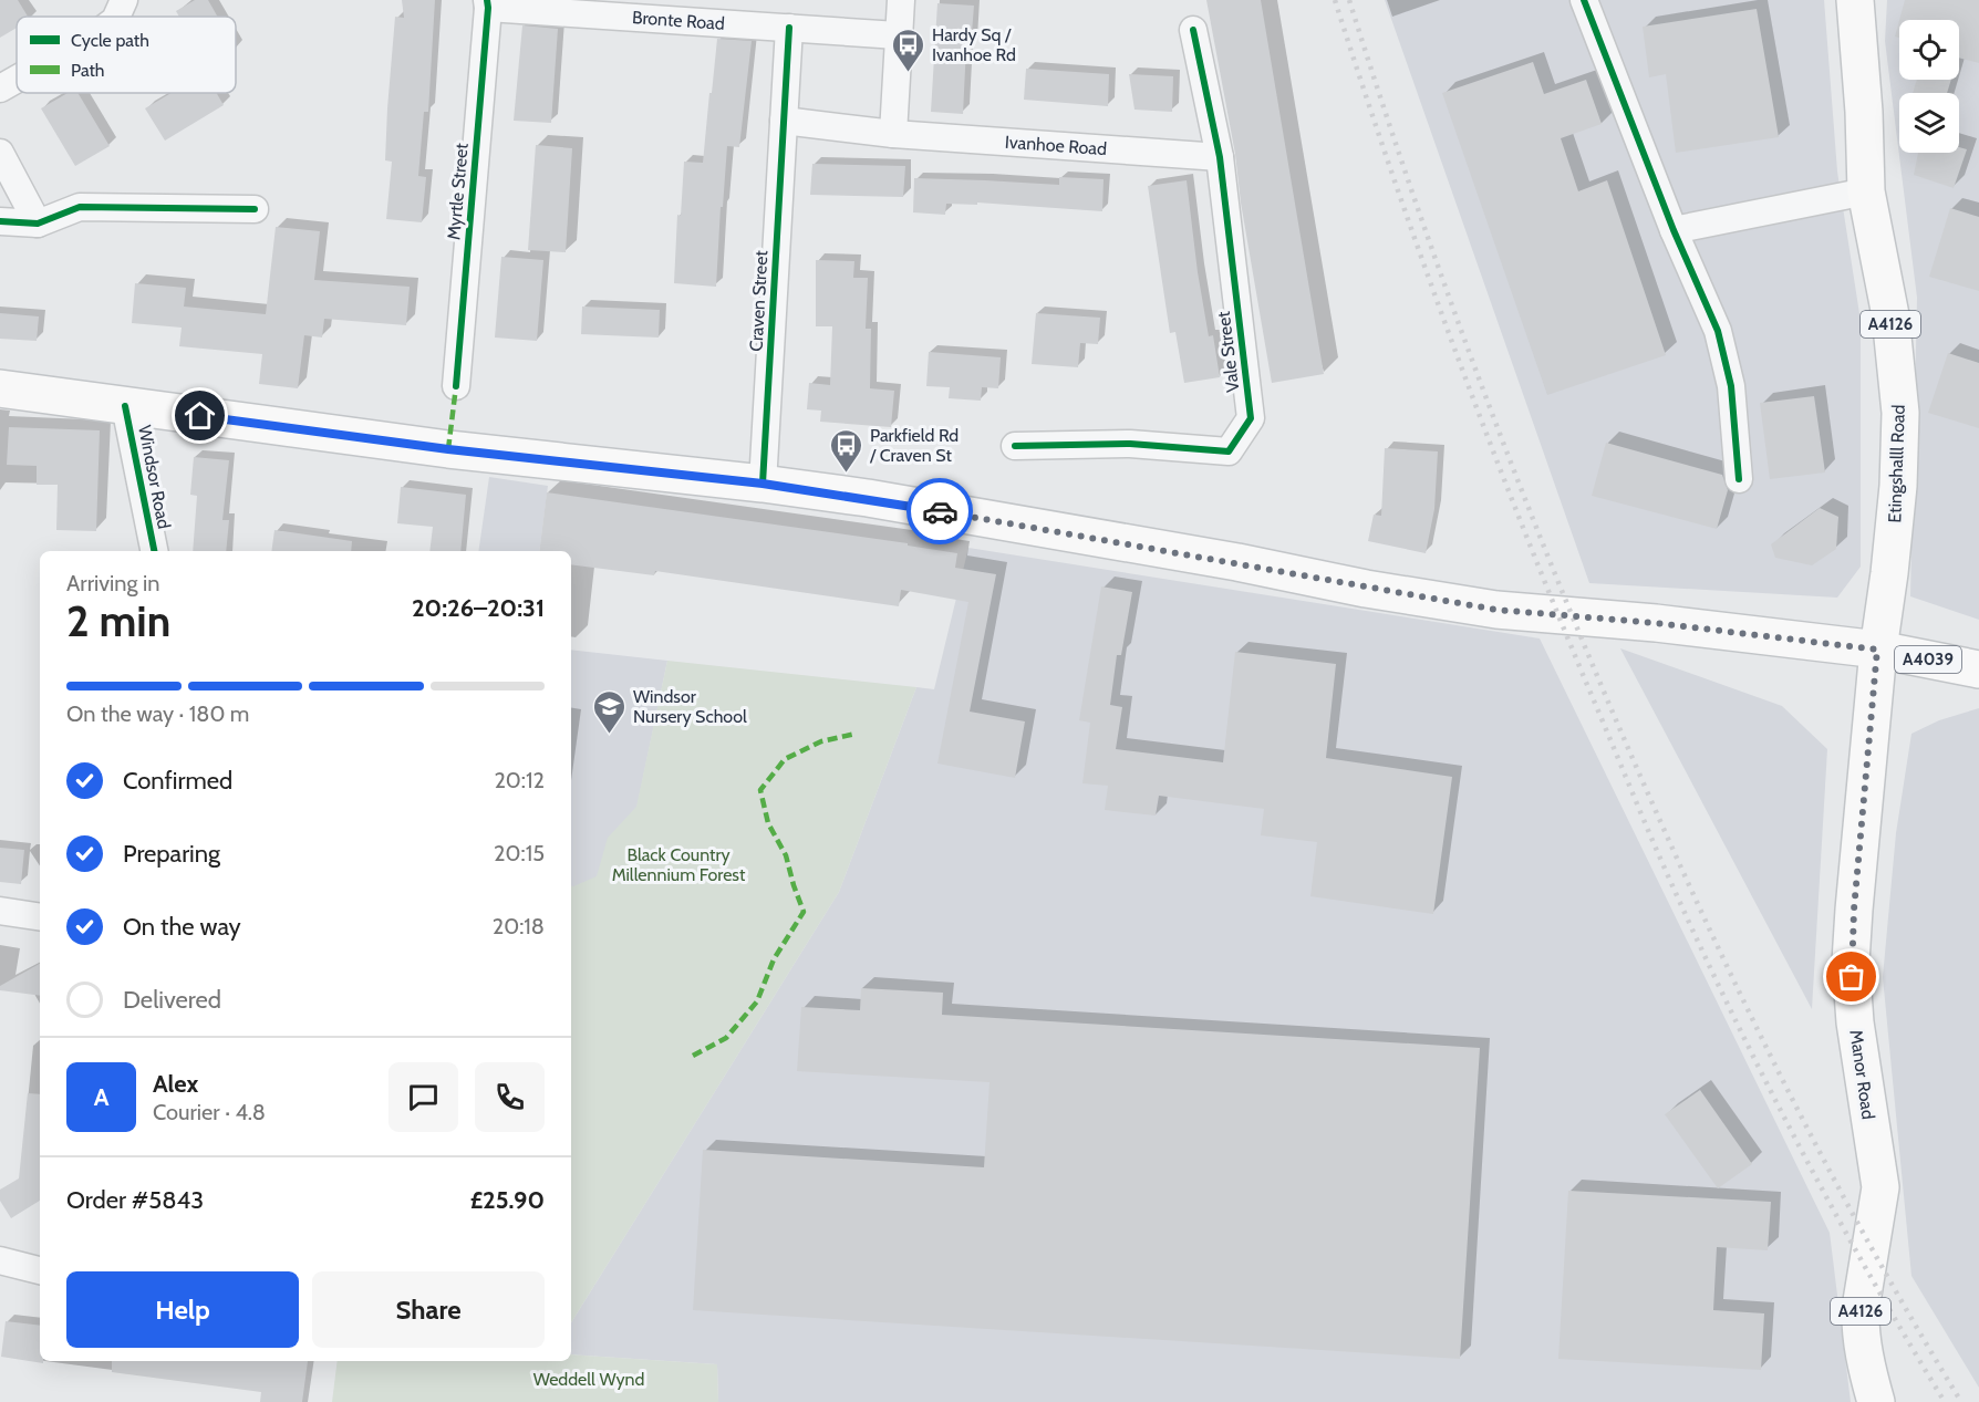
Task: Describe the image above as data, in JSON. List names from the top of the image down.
{
  "streets": {
    "main road": [
      "A4126",
      "Etingshalll Road",
      "A4039",
      "Manor Road"
    ],
    "street": [
      "Bronte Road",
      "Ivanhoe Road",
      "Myrtle Street",
      "Craven Street",
      "Vale Street",
      "Windsor Road"
    ]
  },
  "crossings": [
    ["Bronte Road", "Myrtle Street"],
    ["Bronte Road", "Craven Street"],
    ["Ivanhoe Road", "Craven Street"],
    ["Ivanhoe Road", "Vale Street"],
    ["Craven Street", "A4039"],
    ["Etingshalll Road", "A4039"],
    ["Etingshalll Road", "Manor Road"],
    ["Windsor Road", "A4039"],
    ["A4039", "Manor Road"]
  ],
  "parks": ["Black Country Millennium Forest", "Weddell Wynd"],
  "places": {
    "bus stop": ["Hardy Sq / Ivanhoe Rd", "Parkfield Rd / Craven St"],
    "school or university": ["Windsor Nursery School"]
  },
  "legend": ["Cycle path", "Path"],
  "page": {
    "heading": ["2 min", "Arriving in", "20:26–20:31"],
    "panel": [
      "Alex",
      "Courier · 4.8",
      "Order #5843",
      "£25.90"
    ],
    "bar": "On the way · 180 m",
    "list": [
      ["Confirmed", "20:12"],
      ["Preparing", "20:15"],
      ["On the way", "20:18"],
      "Delivered"
    ],
    "round": "A",
    "buttons": ["Help", "Share"]
  }
}
